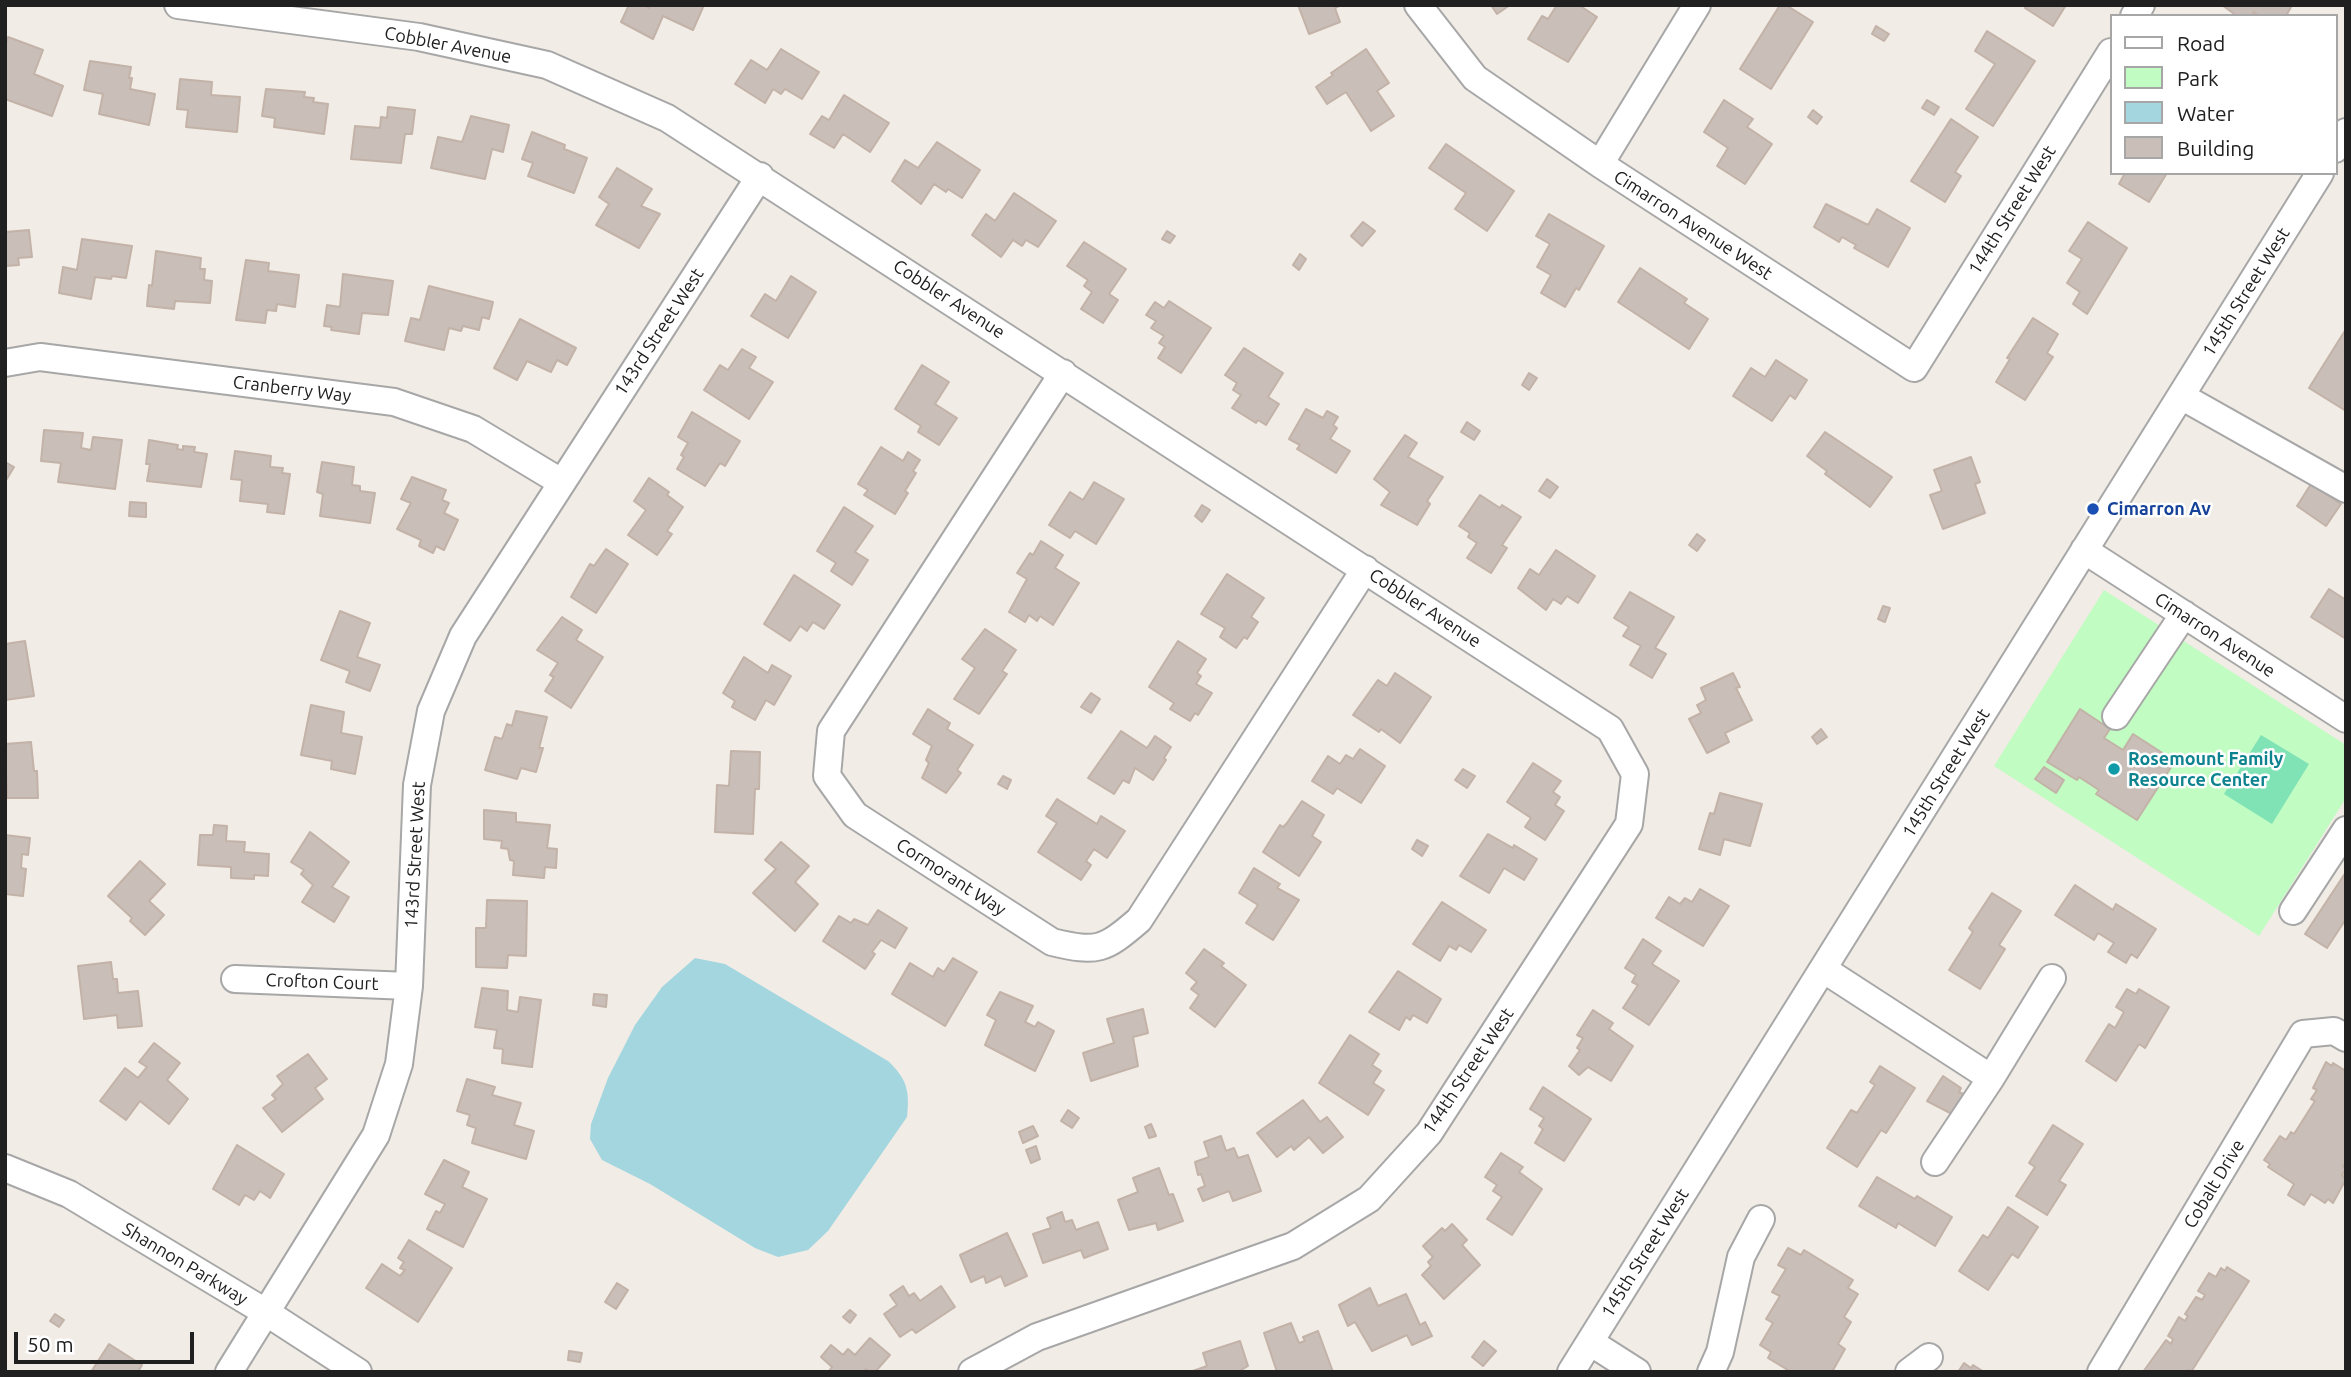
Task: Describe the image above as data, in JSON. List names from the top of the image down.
{
  "streets": {
    "street": [
      "Cobbler Avenue",
      "144th Street West",
      "Cimarron Avenue West",
      "145th Street West",
      "143rd Street West",
      "Cranberry Way",
      "Cimarron Avenue",
      "Cormorant Way",
      "Crofton Court",
      "Cobalt Drive",
      "Shannon Parkway"
    ]
  },
  "crossings": [
    ["Cobbler Avenue", "144th Street West"],
    ["Cobbler Avenue", "143rd Street West"],
    ["Cobbler Avenue", "Cormorant Way"],
    ["144th Street West", "Cimarron Avenue West"],
    ["145th Street West", "Cimarron Avenue"],
    ["143rd Street West", "Cranberry Way"],
    ["143rd Street West", "Crofton Court"],
    ["143rd Street West", "Shannon Parkway"]
  ],
  "places": ["Cimarron Av", "Rosemount Family Resource Center"],
  "legend": [
    "Road",
    "Park",
    "Water",
    "Building"
  ],
  "scale_bar": "50 m"
}
